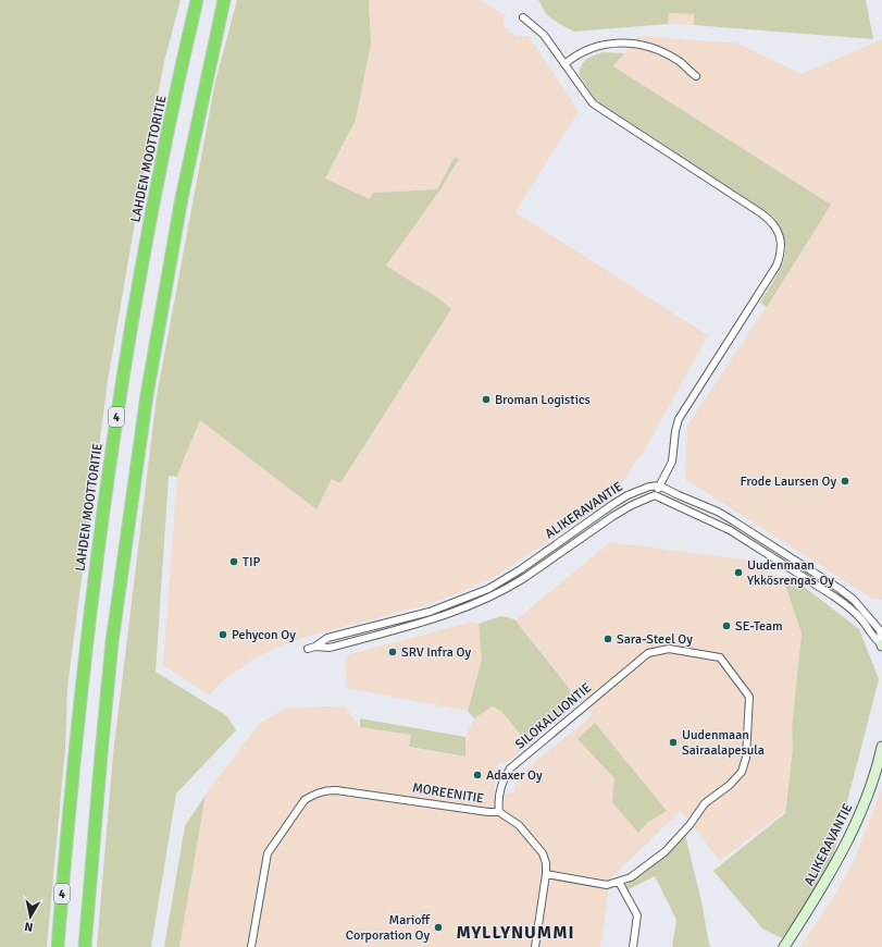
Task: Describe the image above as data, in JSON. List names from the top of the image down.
{
  "streets": {
    "highway": ["LAHDEN MOOTTORITIE", "4"],
    "street": ["ALIKERAVANTIE", "SILOKALLIONTIE", "MOREENITIE"]
  },
  "crossings": [
    ["SILOKALLIONTIE", "MOREENITIE"]
  ],
  "districts": ["MYLLYNUMMI"],
  "places": [
    "Broman Logistics",
    "Frode Laursen Oy",
    "TIP",
    "Uudenmaan Ykkösrengas Oy",
    "SE-Team",
    "Pehycon Oy",
    "Sara-Steel Oy",
    "SRV Infra Oy",
    "Uudenmaan Sairaalapesula",
    "Adaxer Oy",
    "Marioff Corporation Oy"
  ],
  "north": "bottom"
}
